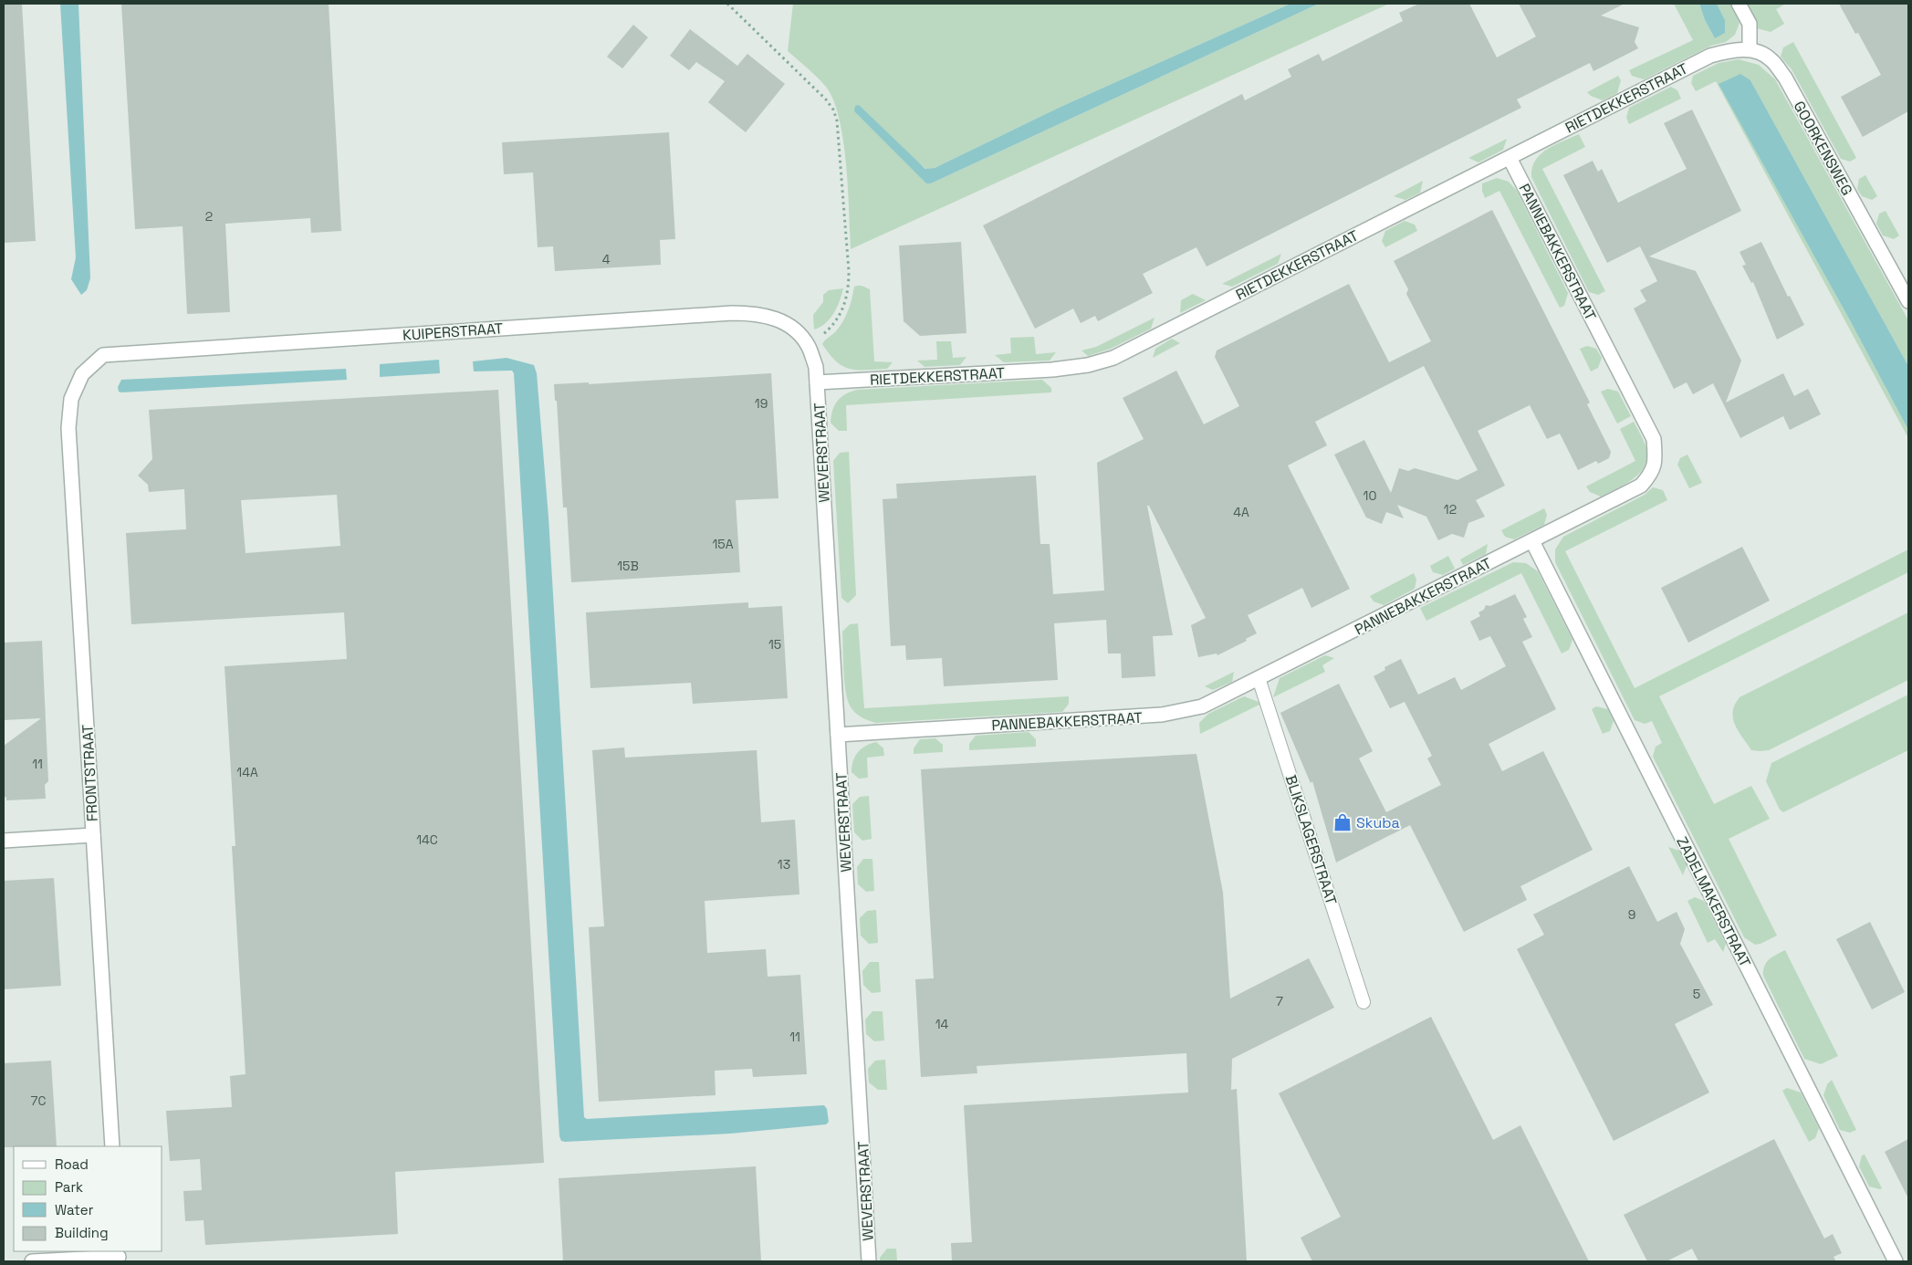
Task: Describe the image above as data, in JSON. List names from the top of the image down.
{
  "streets": {
    "street": [
      "RIETDEKKERSTRAAT",
      "GOORKENSWEG",
      "PANNEBAKKERSTRAAT",
      "KUIPERSTRAAT",
      "WEVERSTRAAT",
      "FRONTSTRAAT",
      "ZADELMAKERSTRAAT"
    ],
    "lane": ["BLIKSLAGERSTRAAT"]
  },
  "crossings": [
    ["RIETDEKKERSTRAAT", "GOORKENSWEG"],
    ["RIETDEKKERSTRAAT", "PANNEBAKKERSTRAAT"],
    ["RIETDEKKERSTRAAT", "KUIPERSTRAAT"],
    ["RIETDEKKERSTRAAT", "WEVERSTRAAT"],
    ["PANNEBAKKERSTRAAT", "WEVERSTRAAT"],
    ["PANNEBAKKERSTRAAT", "BLIKSLAGERSTRAAT"],
    ["PANNEBAKKERSTRAAT", "ZADELMAKERSTRAAT"],
    ["KUIPERSTRAAT", "WEVERSTRAAT"],
    ["KUIPERSTRAAT", "FRONTSTRAAT"]
  ],
  "places": {
    "shop": ["Skuba"]
  },
  "house_numbers": [
    "2",
    "4",
    "19",
    "10",
    "12",
    "4A",
    "15A",
    "15B",
    "15",
    "11",
    "14A",
    "14C",
    "13",
    "9",
    "5",
    "7",
    "14",
    "11",
    "7C"
  ],
  "legend": [
    "Road",
    "Park",
    "Water",
    "Building"
  ]
}
